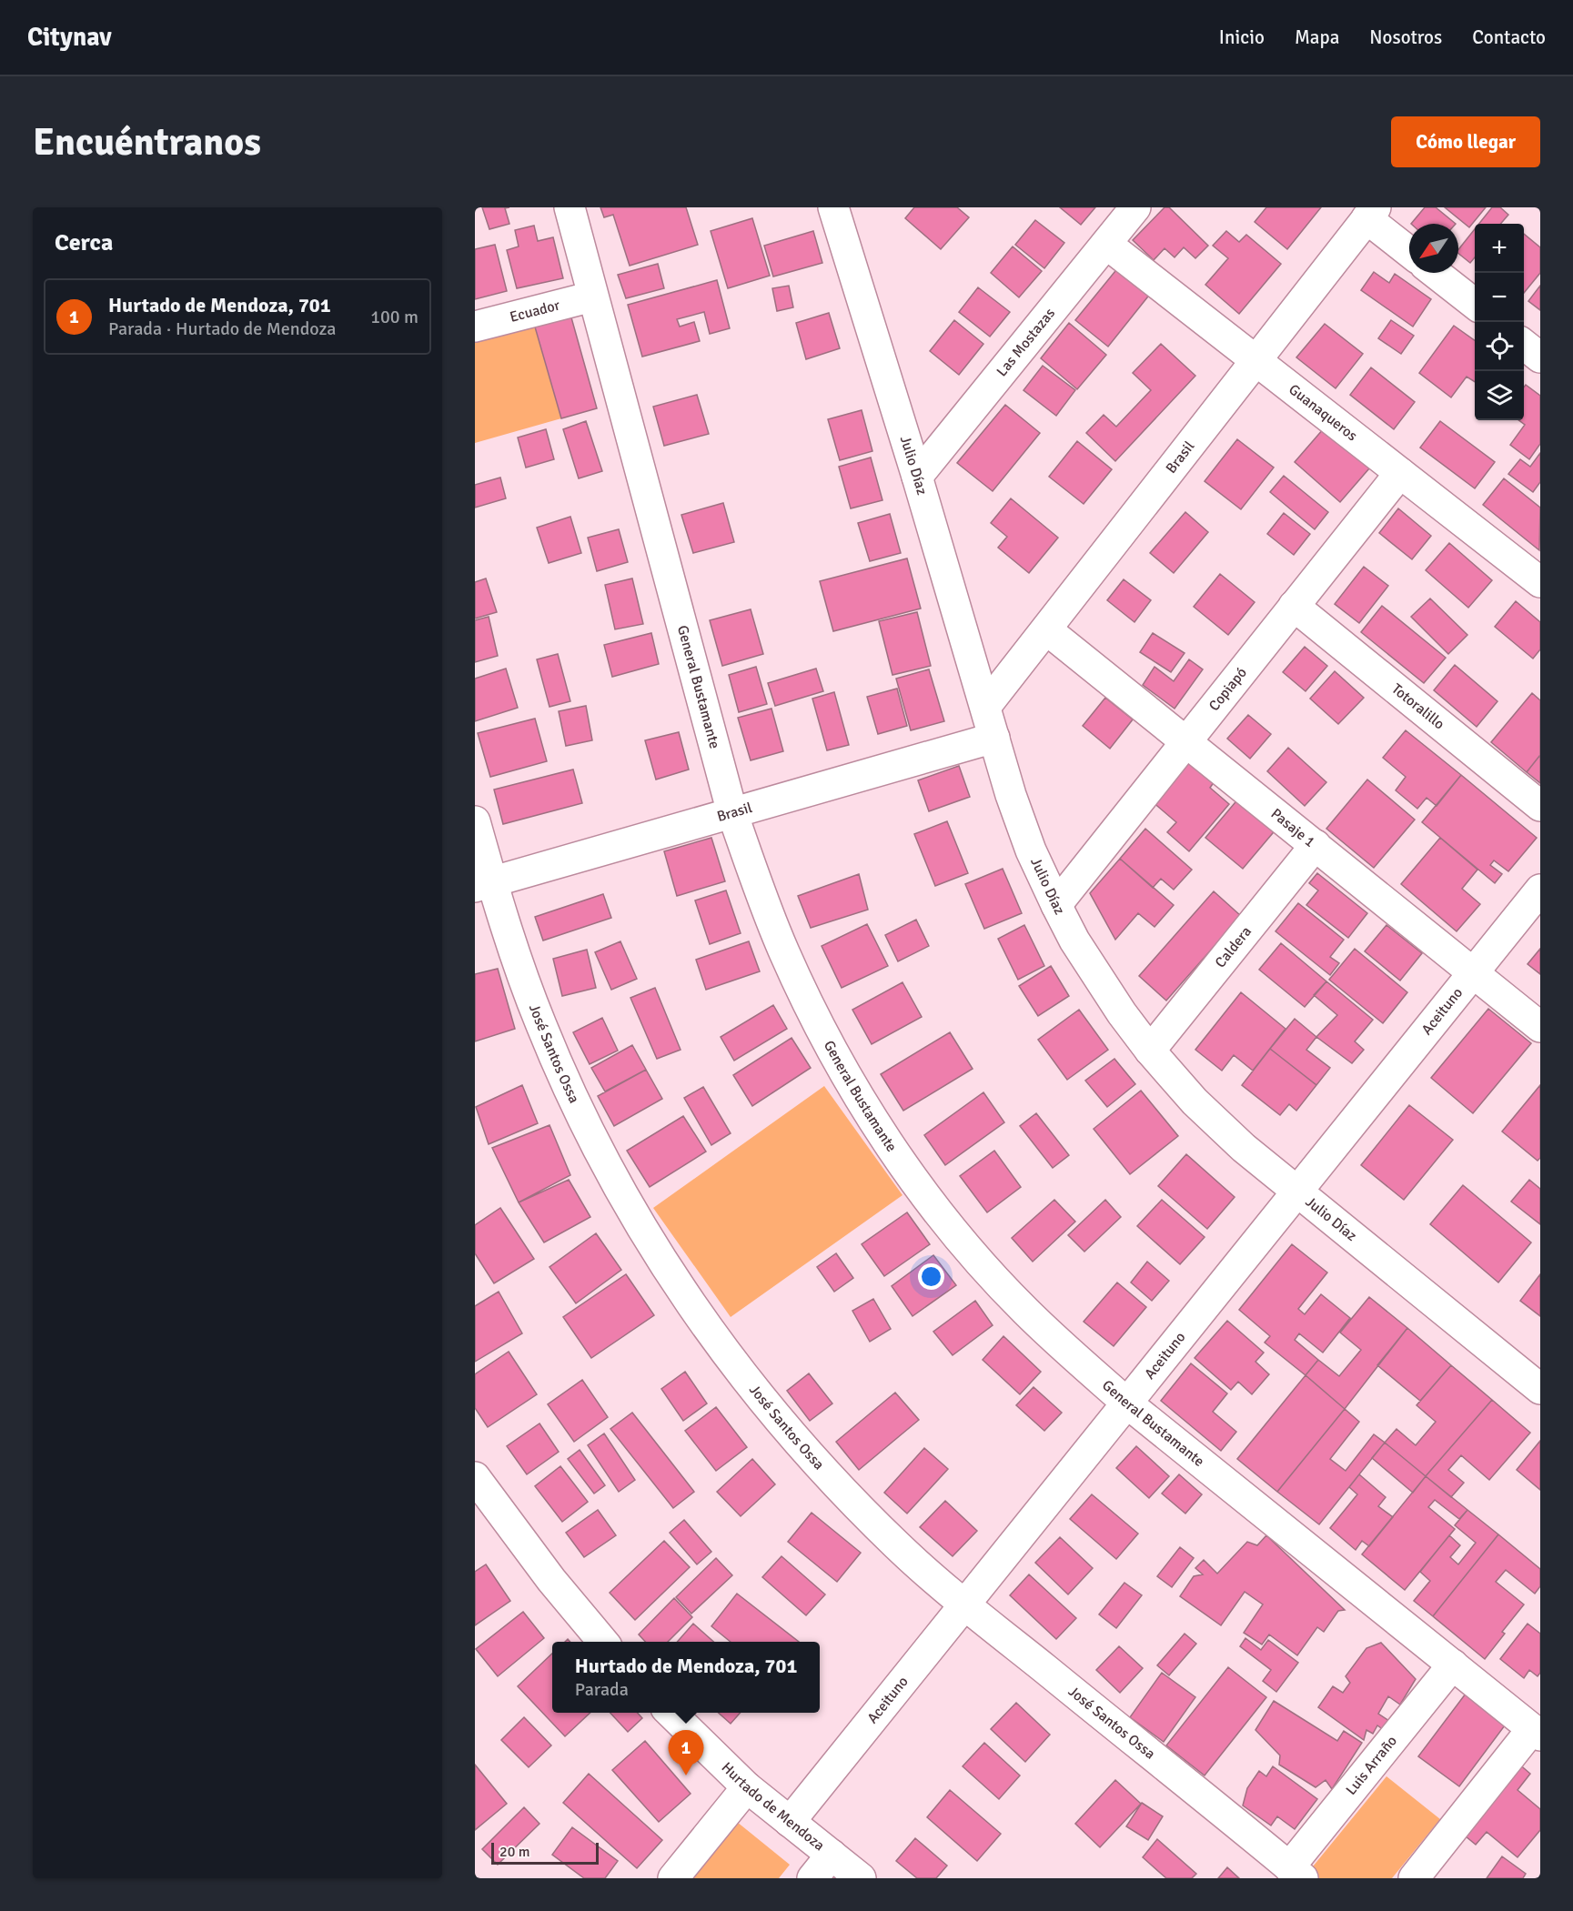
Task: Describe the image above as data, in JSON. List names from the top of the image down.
{
  "streets": {
    "street": [
      "Ecuador",
      "Las Mostazas",
      "Guanaqueros",
      "Brasil",
      "Julio Díaz",
      "General Bustamante",
      "Copiapó",
      "Totoralillo",
      "Pasaje 1",
      "Caldera",
      "Aceituno",
      "José Santos Ossa",
      "Luis Arraño",
      "Hurtado de Mendoza"
    ]
  },
  "crossings": [
    ["Ecuador", "General Bustamante"],
    ["Las Mostazas", "Guanaqueros"],
    ["Las Mostazas", "Julio Díaz"],
    ["Guanaqueros", "Brasil"],
    ["Guanaqueros", "Copiapó"],
    ["Brasil", "Julio Díaz"],
    ["Brasil", "General Bustamante"],
    ["Brasil", "Pasaje 1"],
    ["Brasil", "José Santos Ossa"],
    ["Julio Díaz", "Copiapó"],
    ["Julio Díaz", "Caldera"],
    ["Julio Díaz", "Aceituno"],
    ["General Bustamante", "Aceituno"],
    ["General Bustamante", "Luis Arraño"],
    ["Copiapó", "Totoralillo"],
    ["Copiapó", "Pasaje 1"],
    ["Pasaje 1", "Caldera"],
    ["Pasaje 1", "Aceituno"],
    ["Aceituno", "José Santos Ossa"],
    ["Aceituno", "Hurtado de Mendoza"],
    ["José Santos Ossa", "Luis Arraño"]
  ],
  "scale_bar": "20 m",
  "north": "bottom left",
  "page": {
    "header": "Citynav",
    "nav": [
      "Inicio",
      "Mapa",
      "Nosotros",
      "Contacto"
    ],
    "buttons": "Cómo llegar",
    "title": "Encuéntranos",
    "heading": "Cerca",
    "map_buttons": ["+", "−"],
    "list": [
      {
        "mark": "1",
        "name": "Hurtado de Mendoza, 701",
        "note": "Parada · Hurtado de Mendoza",
        "value": "100 m"
      }
    ],
    "popup": ["Hurtado de Mendoza, 701", "Parada"],
    "pins": "1",
    "scale": "20 m"
  }
}
